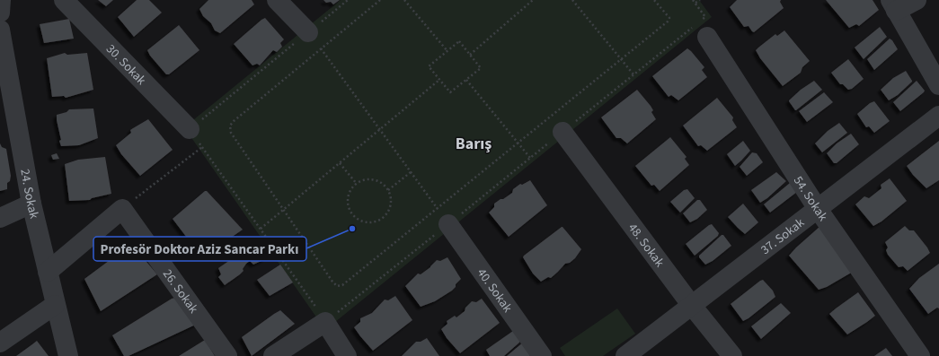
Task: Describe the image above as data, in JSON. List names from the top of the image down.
{
  "streets": {
    "street": [
      "30. Sokak",
      "24. Sokak",
      "54. Sokak",
      "37. Sokak",
      "48. Sokak",
      "40. Sokak",
      "26. Sokak"
    ]
  },
  "crossings": [
    ["54. Sokak", "37. Sokak"],
    ["37. Sokak", "48. Sokak"]
  ],
  "districts": ["Barış"],
  "places": ["Profesör Doktor Aziz Sancar Parkı"]
}
